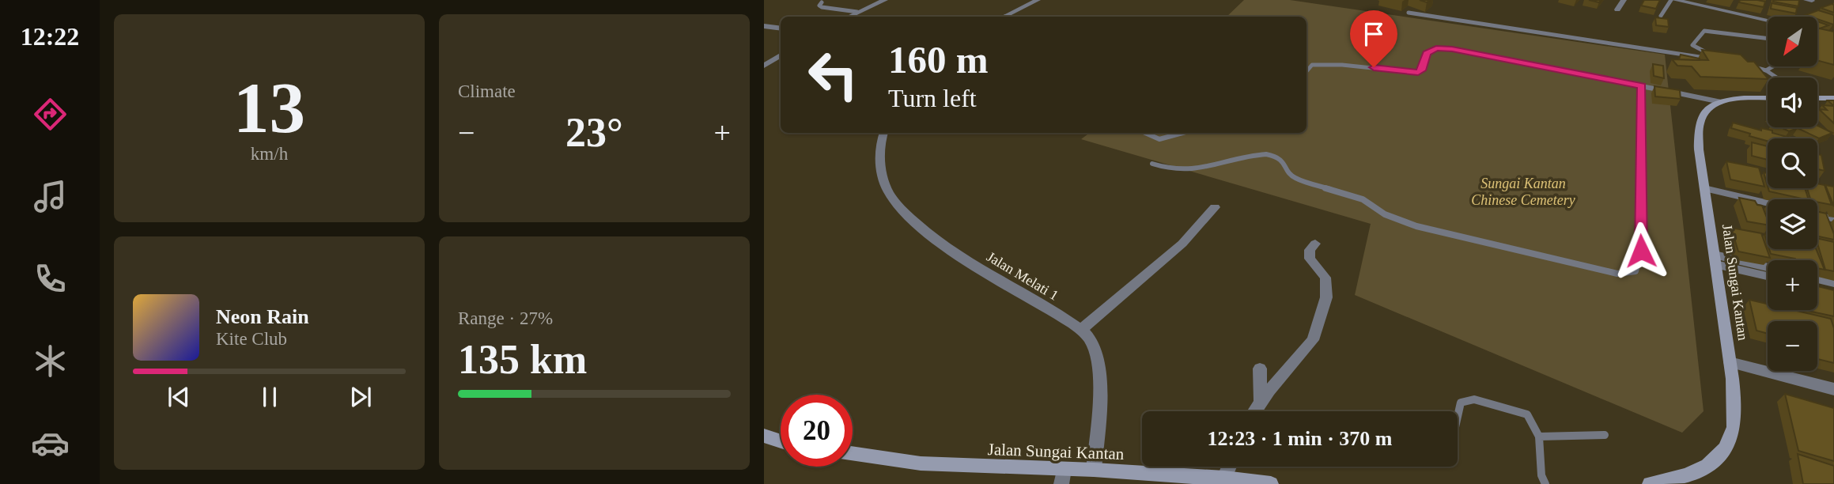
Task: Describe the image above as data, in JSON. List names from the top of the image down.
{
  "streets": {
    "main road": ["Jalan Sungai Kantan"],
    "street": ["Jalan Melati 1"]
  },
  "crossings": [
    ["Jalan Melati 1", "Jalan Sungai Kantan"]
  ],
  "parks": ["Sungai Kantan Chinese Cemetery"],
  "north": "bottom left",
  "page": {
    "tabs": "12:22",
    "tile": [
      ["13", "km/h"],
      "Climate",
      ["Range · 27%", "135 km"]
    ],
    "map_buttons": ["+", "−"],
    "turn": ["160 m", "Turn left"],
    "heat": ["−", "23°", "+"],
    "song": ["Neon Rain", "Kite Club"],
    "limit": "20",
    "trip": "12:23 · 1 min · 370 m"
  }
}
